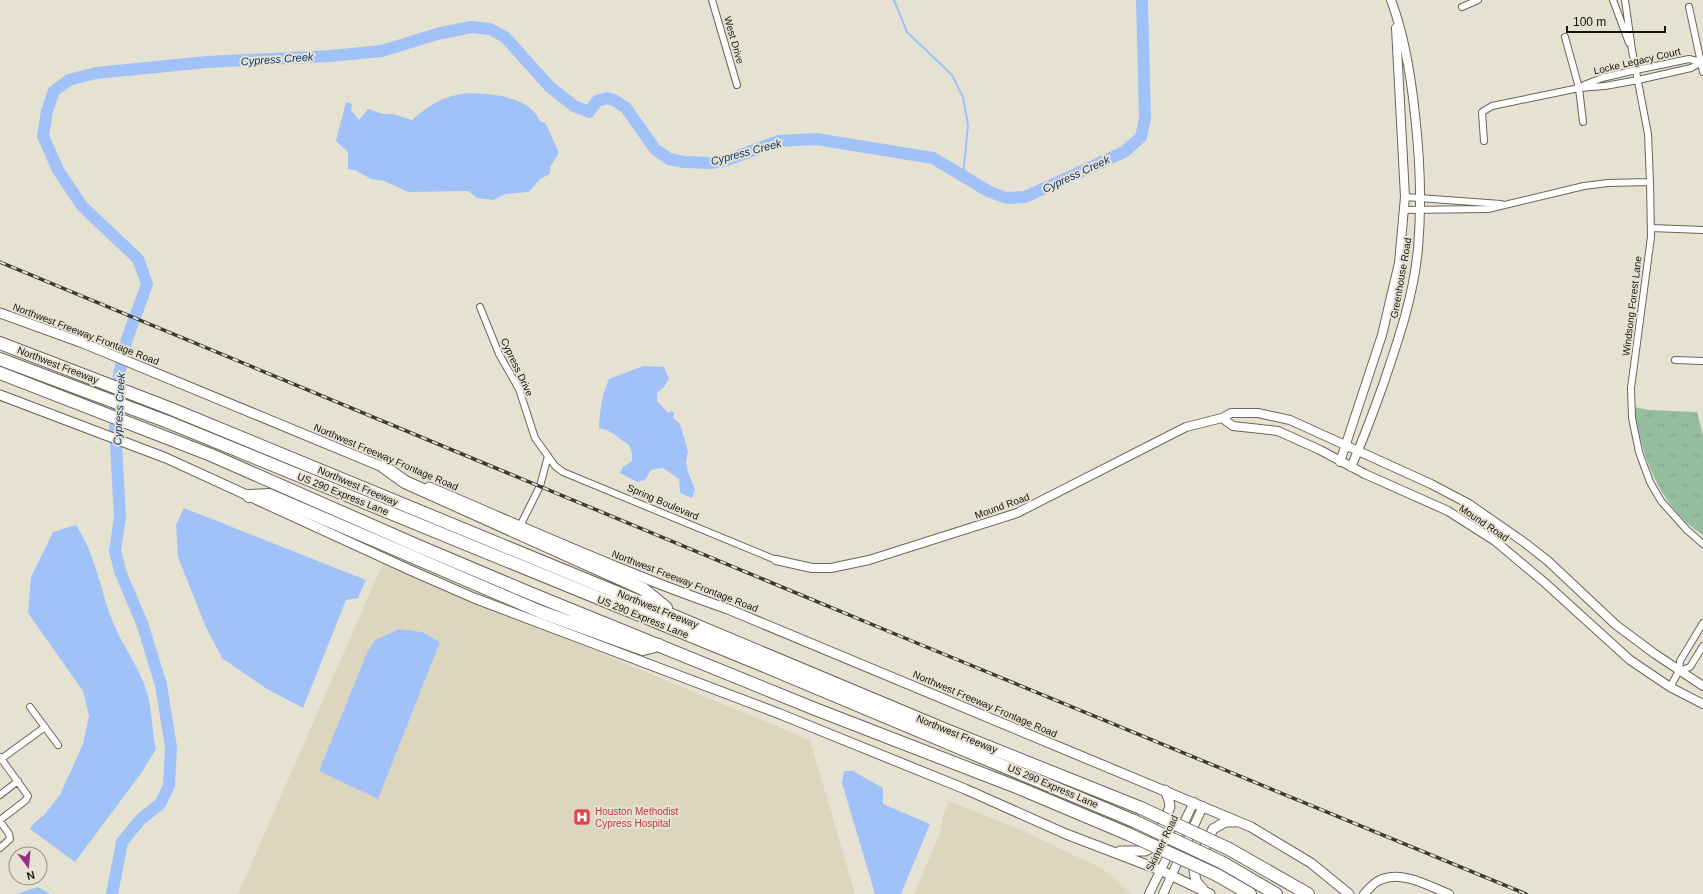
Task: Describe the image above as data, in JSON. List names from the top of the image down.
{
  "streets": {
    "highway": ["Northwest Freeway", "US 290 Express Lane"],
    "main road": ["Northwest Freeway Frontage Road"],
    "street": [
      "West Drive",
      "Locke Legacy Court",
      "Greenhouse Road",
      "Windsong Forest Lane",
      "Cypress Drive",
      "Spring Boulevard",
      "Mound Road",
      "Skinner Road"
    ]
  },
  "crossings": [
    ["Locke Legacy Court", "Windsong Forest Lane"],
    ["Greenhouse Road", "Mound Road"],
    ["Northwest Freeway Frontage Road", "Skinner Road"],
    ["Cypress Drive", "Spring Boulevard"],
    ["Spring Boulevard", "Mound Road"]
  ],
  "water": ["Cypress Creek"],
  "places": {
    "hospital": ["Houston Methodist Cypress Hospital"]
  },
  "scale_bar": "100 m",
  "north": "bottom"
}
